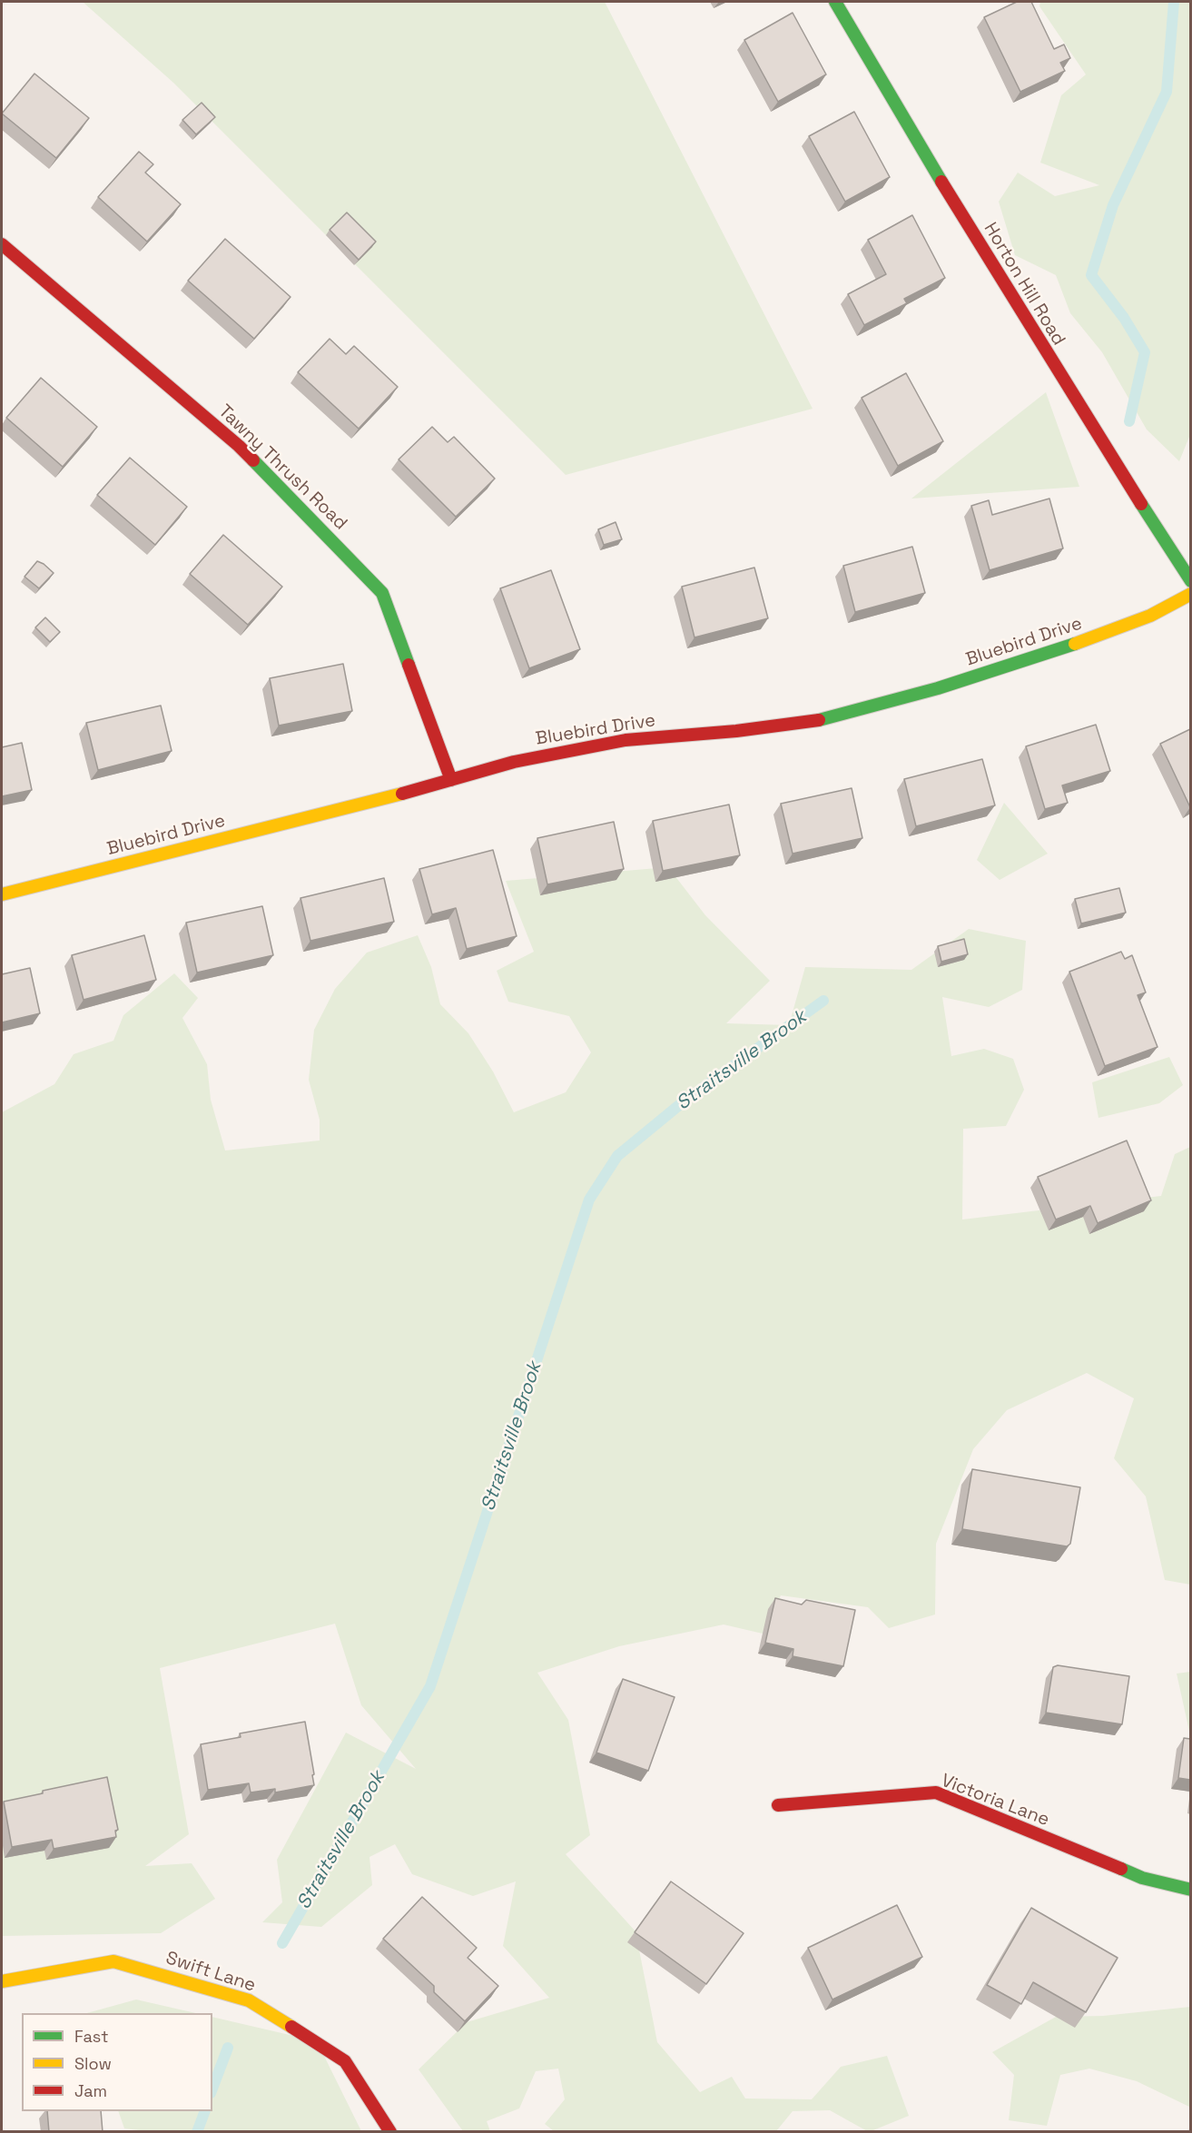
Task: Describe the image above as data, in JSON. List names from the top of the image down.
{
  "streets": {
    "street": [
      "Horton Hill Road",
      "Tawny Thrush Road",
      "Bluebird Drive",
      "Victoria Lane",
      "Swift Lane"
    ]
  },
  "crossings": [
    ["Tawny Thrush Road", "Bluebird Drive"]
  ],
  "water": ["Straitsville Brook"],
  "legend": ["Fast", "Slow", "Jam"]
}
